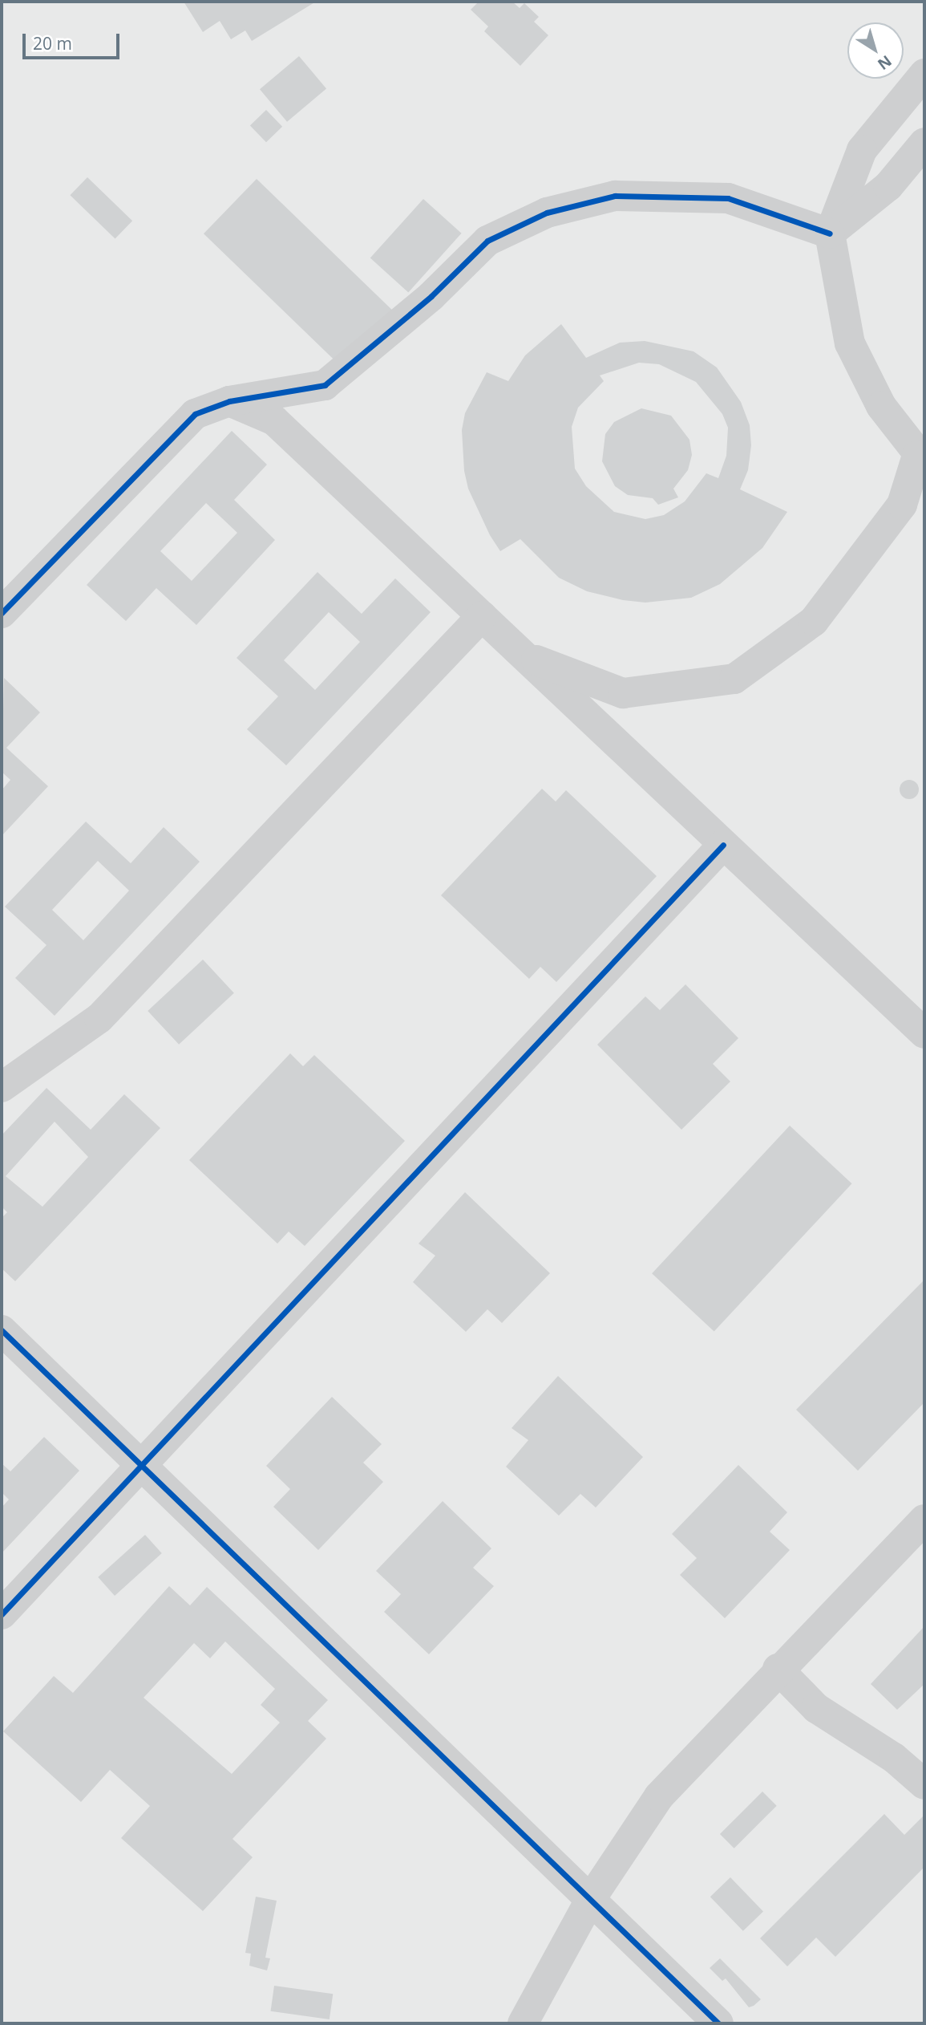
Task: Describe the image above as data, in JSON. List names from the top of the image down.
{
  "scale_bar": "20 m",
  "north": "bottom right"
}
